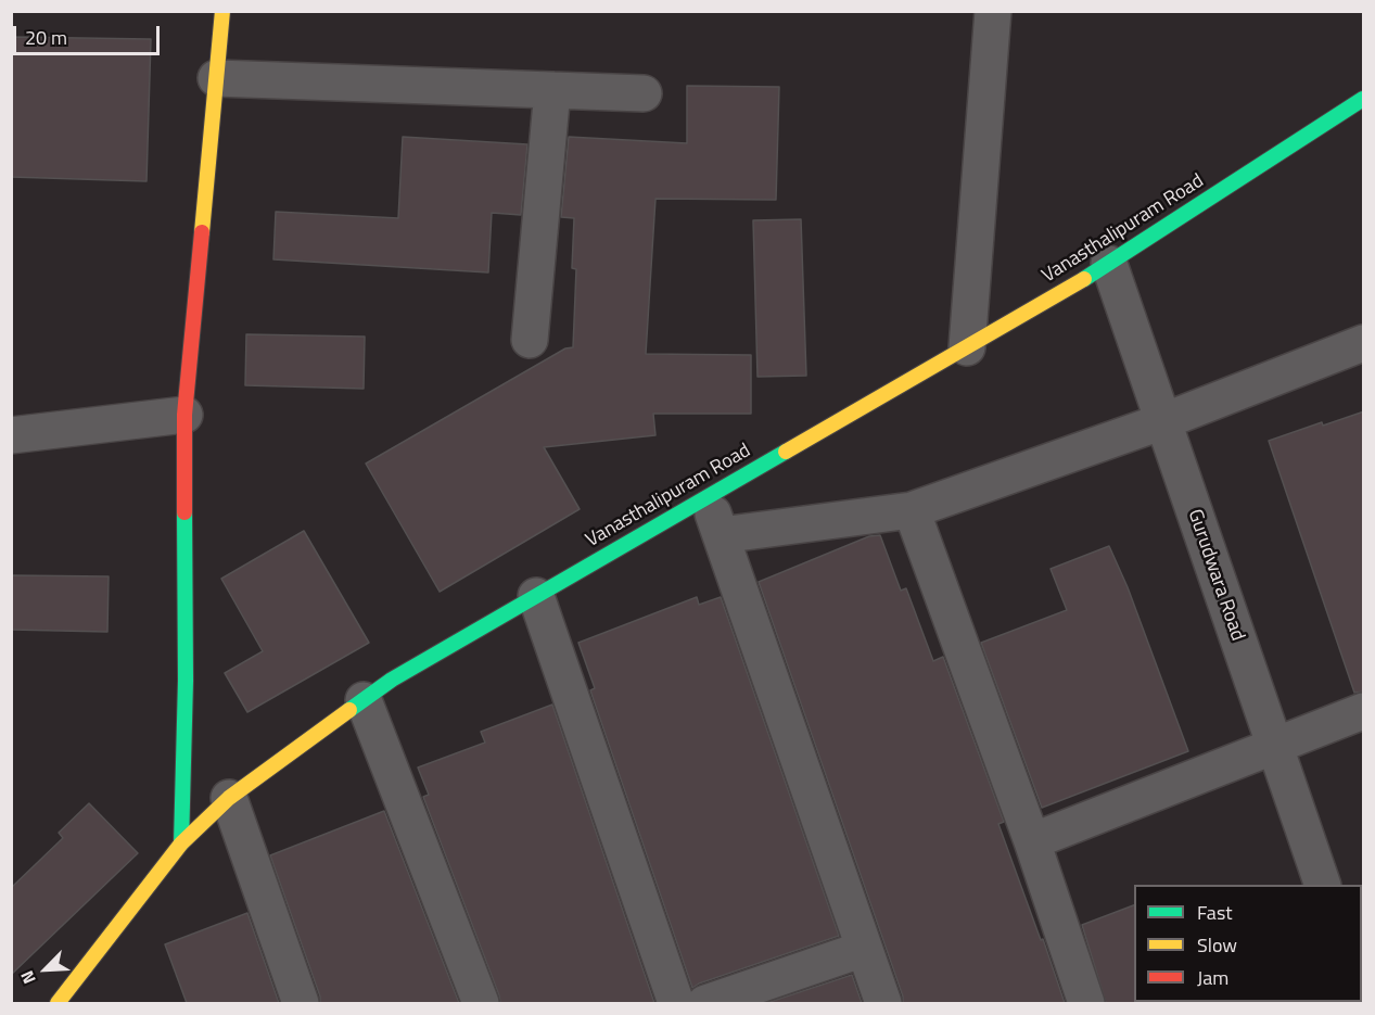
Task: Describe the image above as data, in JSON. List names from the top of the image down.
{
  "streets": {
    "street": ["Vanasthalipuram Road", "Gurudwara Road"]
  },
  "crossings": [
    ["Vanasthalipuram Road", "Gurudwara Road"]
  ],
  "legend": ["Fast", "Slow", "Jam"],
  "scale_bar": "20 m",
  "north": "bottom left"
}
